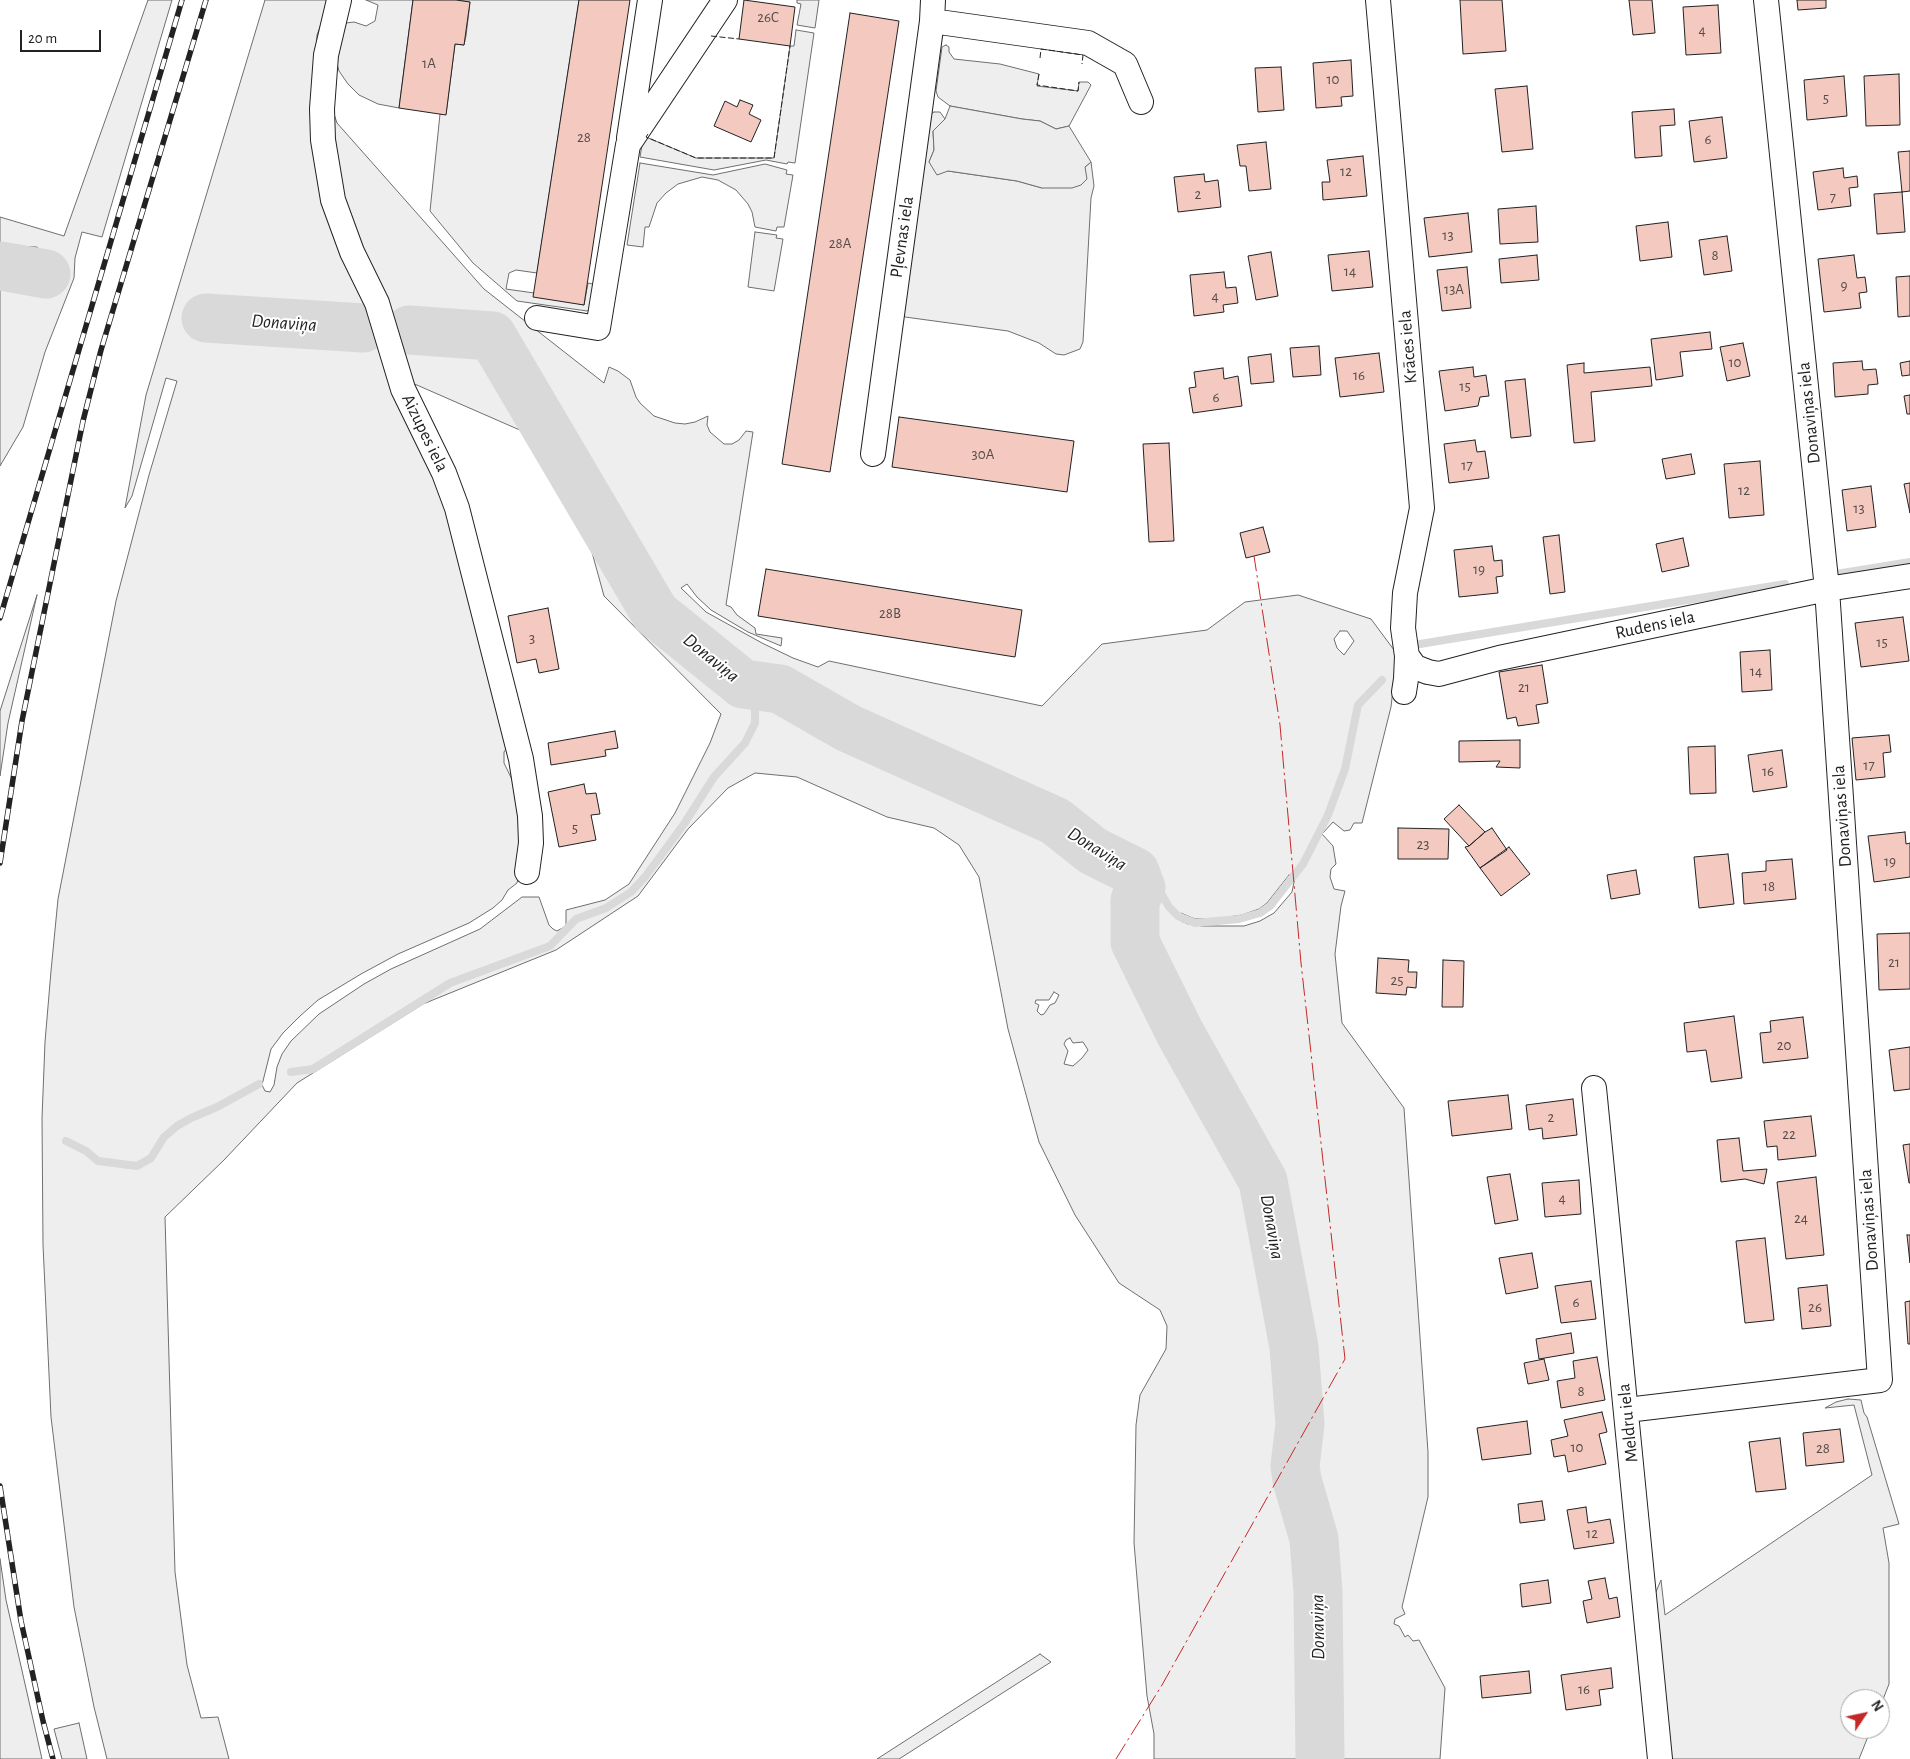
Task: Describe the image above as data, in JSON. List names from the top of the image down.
{
  "streets": {
    "street": [
      "Pļevnas iela",
      "Krāces iela",
      "Donaviņas iela",
      "Aizupes iela",
      "Rudens iela",
      "Meldru iela"
    ]
  },
  "crossings": [
    ["Krāces iela", "Rudens iela"],
    ["Donaviņas iela", "Rudens iela"],
    ["Donaviņas iela", "Meldru iela"]
  ],
  "water": ["Donaviņa"],
  "house_numbers": [
    "26C",
    "4",
    "1A",
    "10",
    "5",
    "28",
    "6",
    "12",
    "2",
    "7",
    "13",
    "28A",
    "8",
    "14",
    "9",
    "13A",
    "4",
    "10",
    "16",
    "15",
    "6",
    "30A",
    "17",
    "12",
    "13",
    "19",
    "28B",
    "3",
    "15",
    "14",
    "21",
    "17",
    "16",
    "5",
    "23",
    "19",
    "18",
    "21",
    "25",
    "20",
    "2",
    "22",
    "4",
    "24",
    "6",
    "26",
    "8",
    "10",
    "28",
    "12",
    "16"
  ],
  "scale_bar": "20 m",
  "north": "top right"
}
